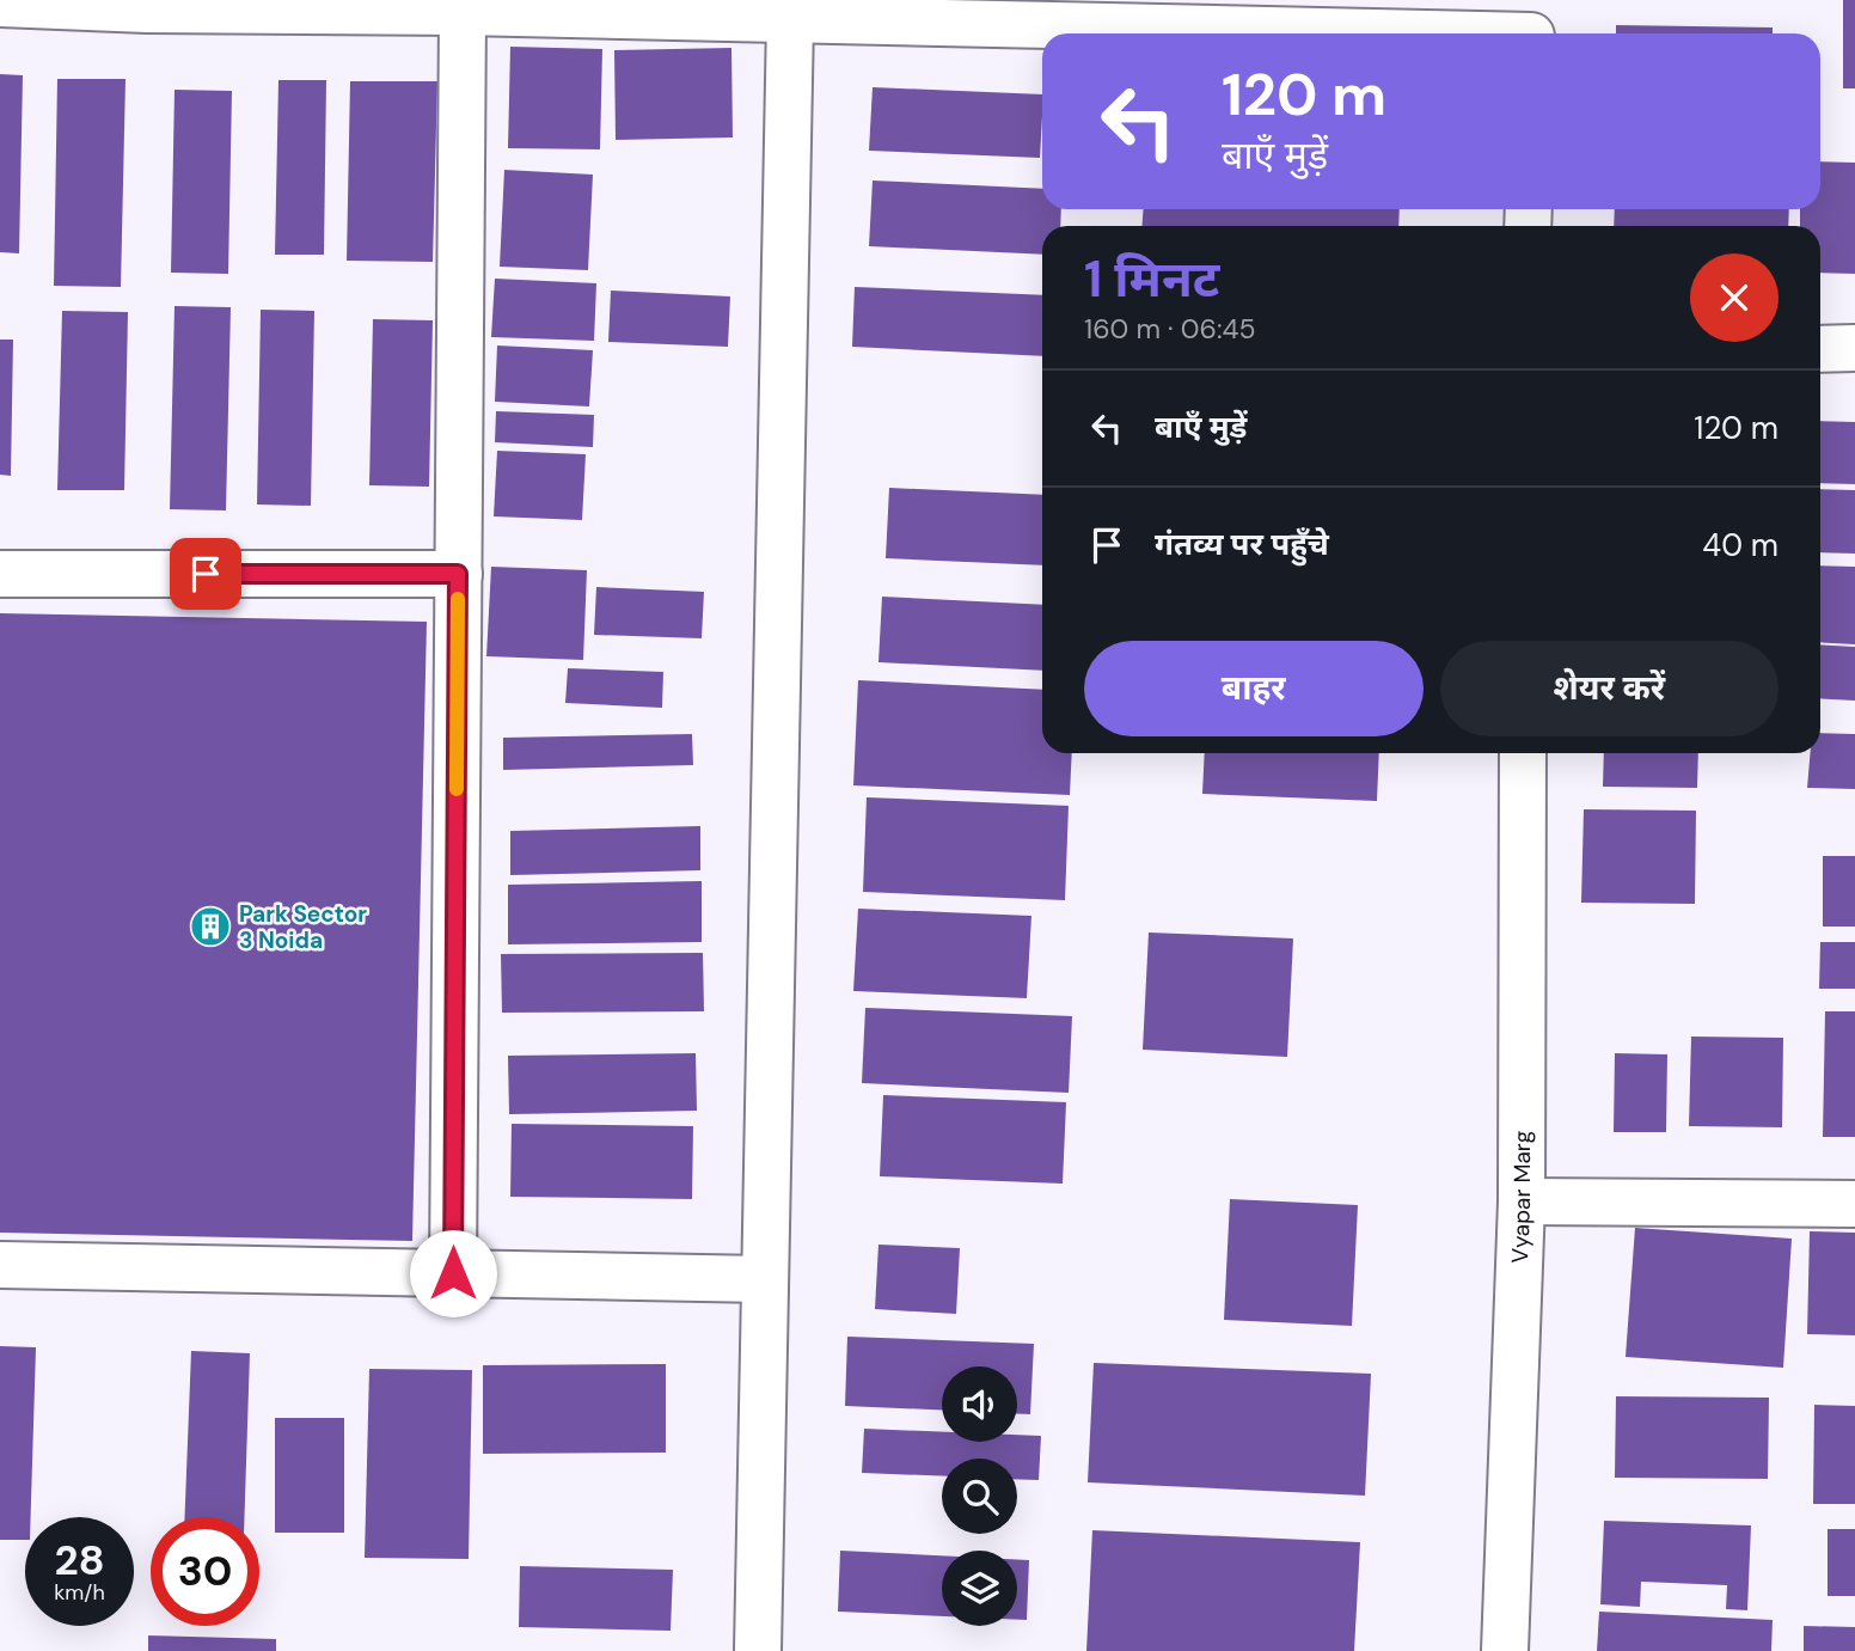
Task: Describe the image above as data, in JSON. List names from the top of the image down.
{
  "streets": {
    "street": ["Vyapar Marg"]
  },
  "places": {
    "building": ["Park Sector 3 Noida"]
  },
  "page": {
    "turn": ["120 m", "बाएँ मुड़ें"],
    "heading": ["1 मिनट", "160 m · 06:45"],
    "list": [
      {
        "name": "बाएँ मुड़ें",
        "value": "120 m"
      },
      {
        "name": "गंतव्य पर पहुँचे",
        "value": "40 m"
      }
    ],
    "buttons": ["बाहर", "शेयर करें"],
    "speed": "28 km/h",
    "limit": "30"
  }
}
